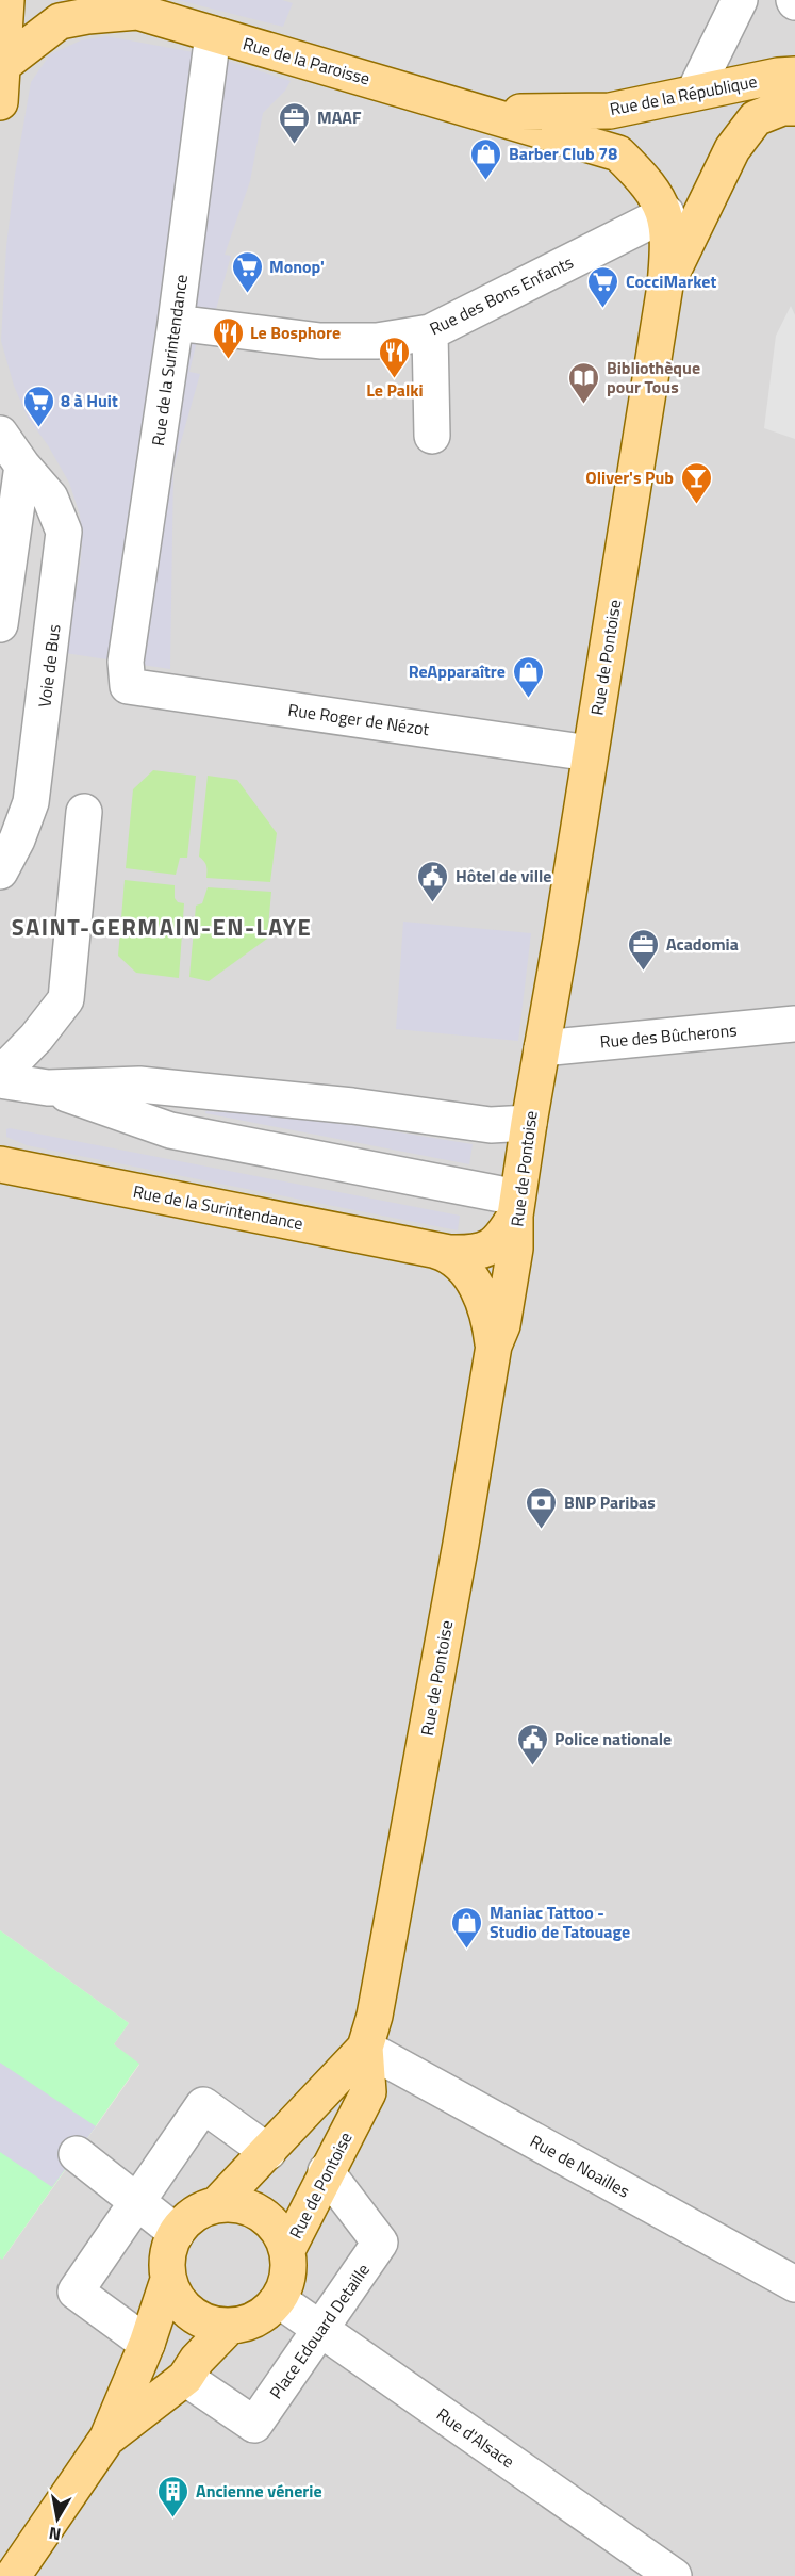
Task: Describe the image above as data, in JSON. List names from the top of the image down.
{
  "streets": {
    "main road": [
      "Rue de la Paroisse",
      "Rue de la République",
      "Rue de la Surintendance",
      "Rue de Pontoise"
    ],
    "street": [
      "Rue des Bons Enfants",
      "Voie de Bus",
      "Rue Roger de Nézot",
      "Rue des Bûcherons",
      "Rue de Noailles",
      "Place Edouard Detaille",
      "Rue d'Alsace"
    ]
  },
  "crossings": [
    ["Rue de la Paroisse", "Rue de la République"],
    ["Rue de la Paroisse", "Rue de la Surintendance"],
    ["Rue de la Paroisse", "Rue de Pontoise"],
    ["Rue de la République", "Rue de Pontoise"],
    ["Rue des Bons Enfants", "Rue de la Surintendance"],
    ["Rue des Bons Enfants", "Rue de Pontoise"],
    ["Rue de la Surintendance", "Rue de Pontoise"],
    ["Rue de la Surintendance", "Rue Roger de Nézot"],
    ["Rue de Pontoise", "Rue Roger de Nézot"],
    ["Rue de Pontoise", "Rue des Bûcherons"],
    ["Rue de Pontoise", "Rue de Noailles"],
    ["Rue de Pontoise", "Place Edouard Detaille"],
    ["Rue de Pontoise", "Rue d'Alsace"],
    ["Place Edouard Detaille", "Rue d'Alsace"]
  ],
  "districts": ["SAINT-GERMAIN-EN-LAYE"],
  "places": {
    "office": ["MAAF", "Acadomia"],
    "shop": ["Barber Club 78", "ReApparaître", "Maniac Tattoo - Studio de Tatouage"],
    "supermarket": ["Monop'", "CocciMarket", "8 à Huit"],
    "restaurant": ["Le Bosphore", "Le Palki"],
    "library": ["Bibliothèque pour Tous"],
    "bar": ["Oliver's Pub"],
    "public building": ["Hôtel de ville", "Police nationale"],
    "bank": ["BNP Paribas"],
    "building": ["Ancienne vénerie"]
  },
  "north": "bottom"
}
